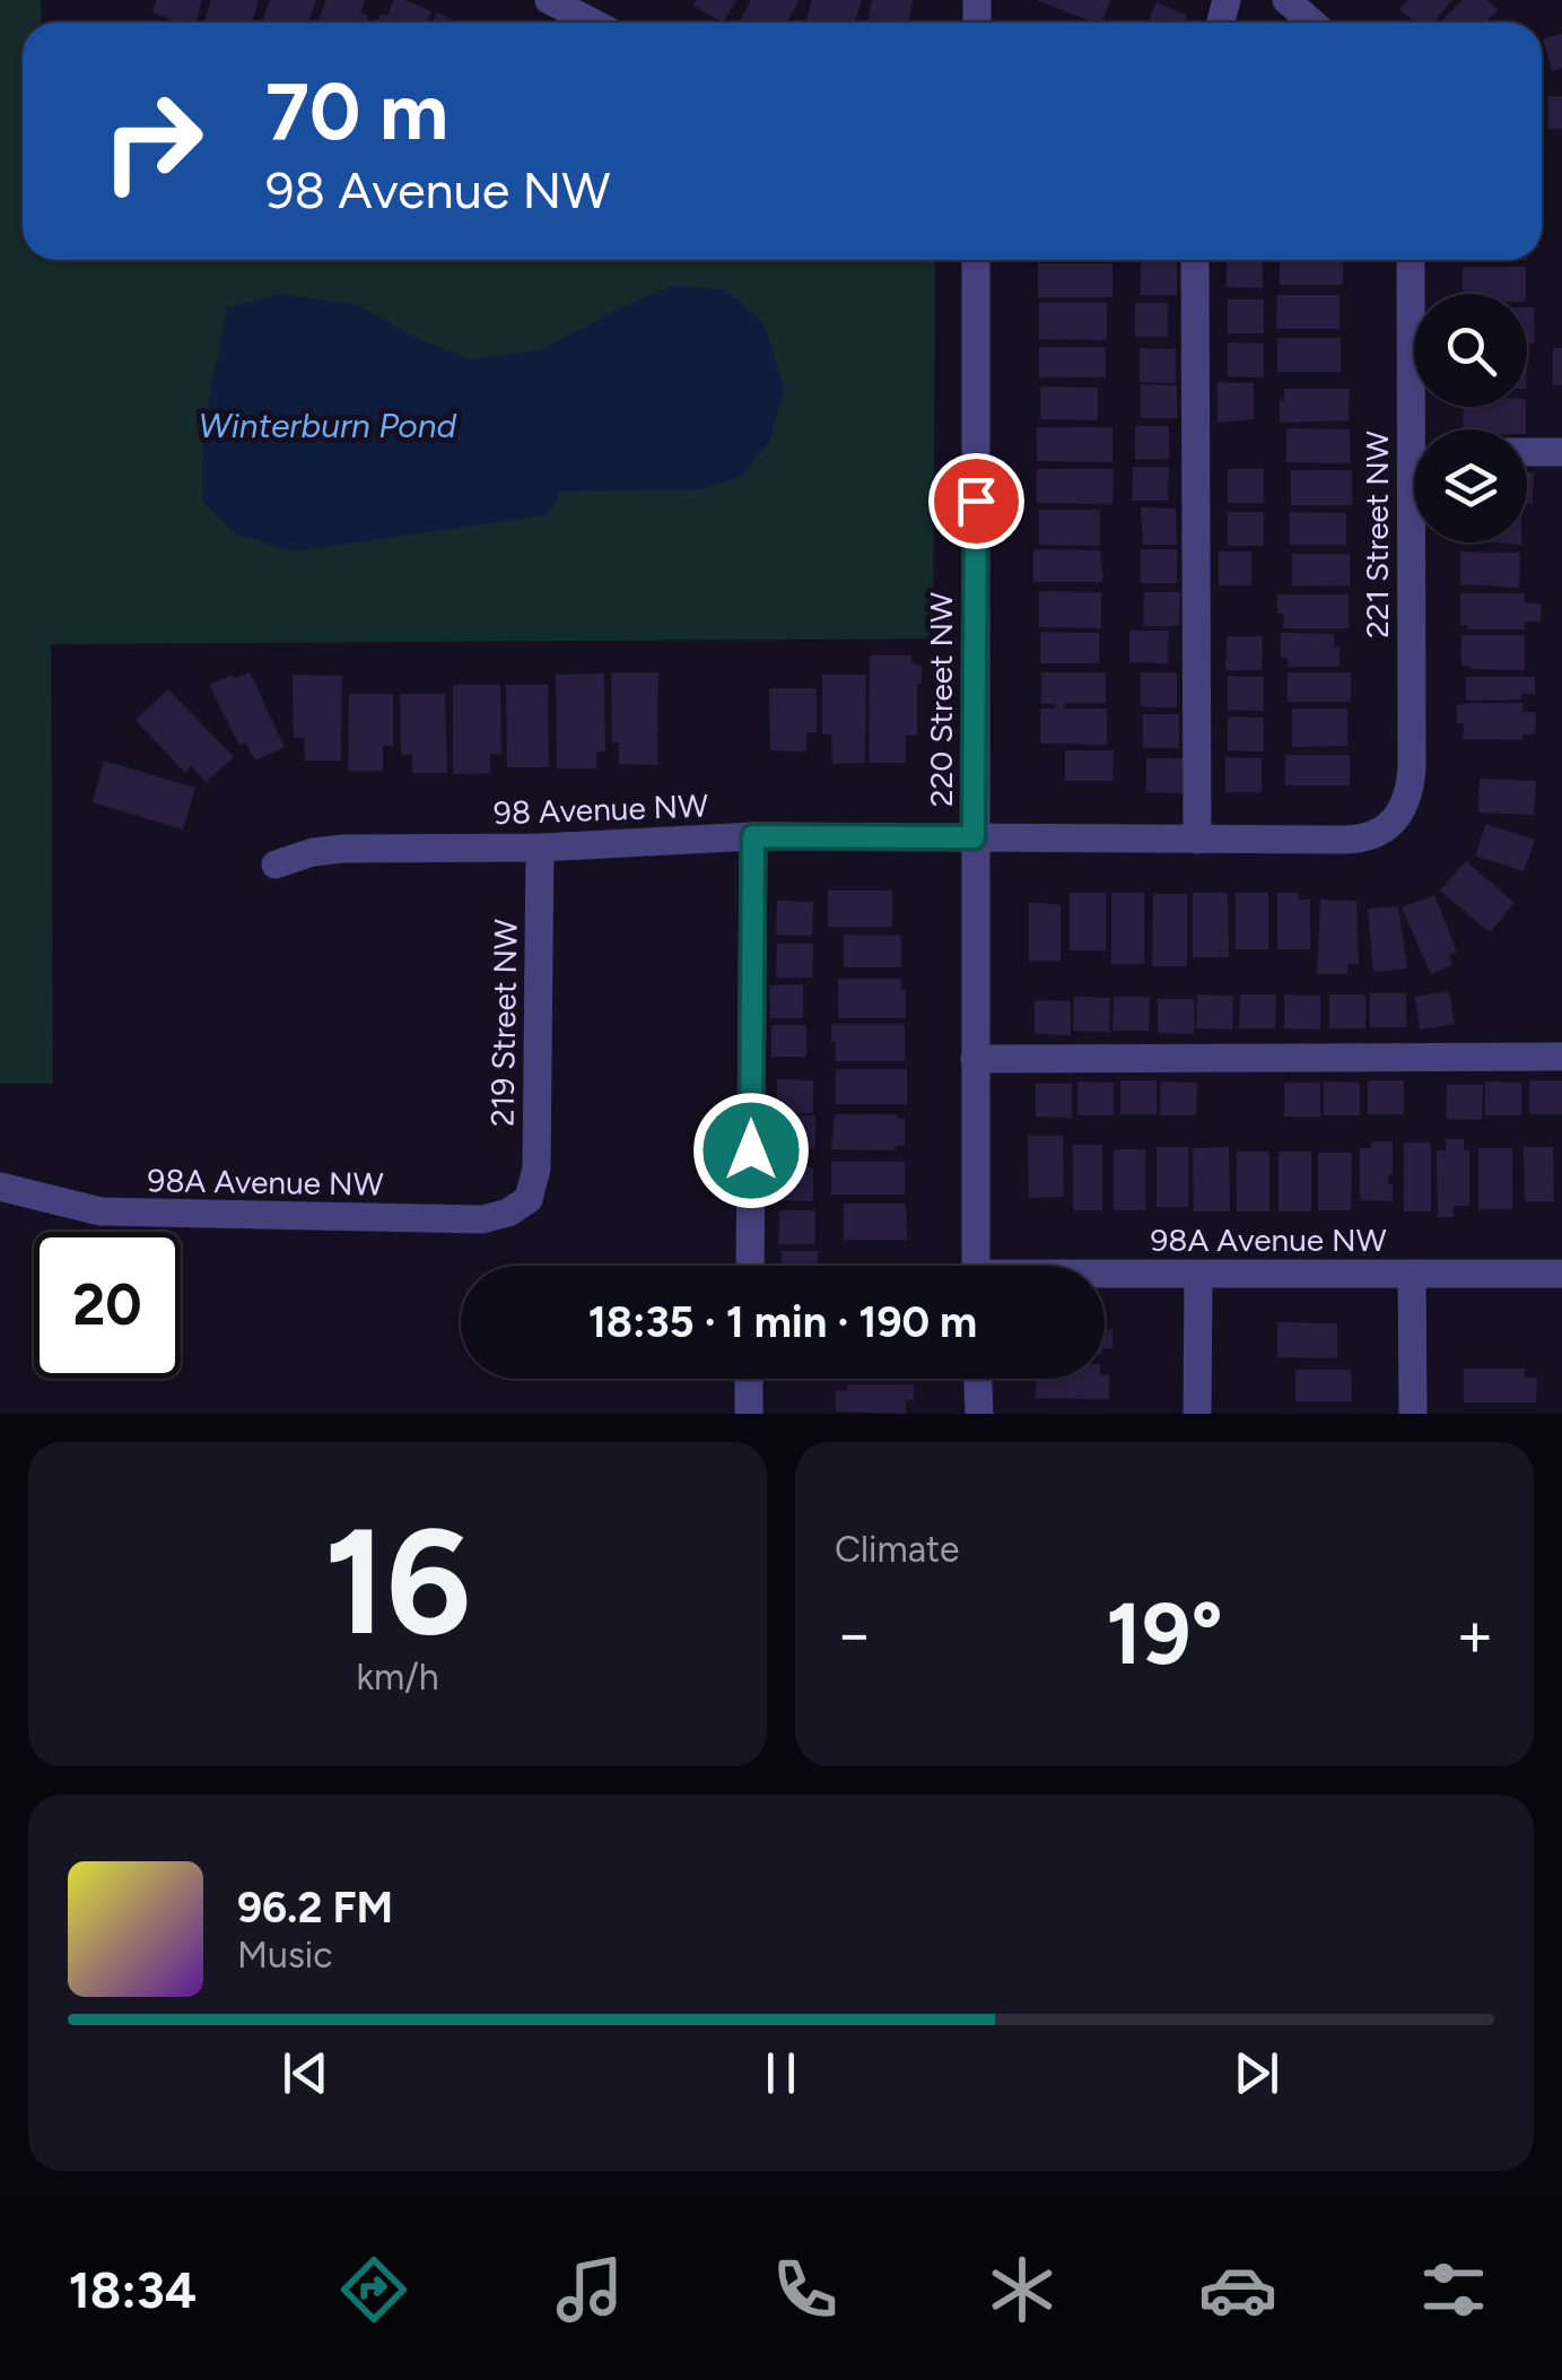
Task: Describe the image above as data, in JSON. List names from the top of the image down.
{
  "streets": {
    "street": [
      "221 Street NW",
      "220 Street NW",
      "98 Avenue NW",
      "219 Street NW",
      "98A Avenue NW"
    ]
  },
  "crossings": [
    ["221 Street NW", "98 Avenue NW"],
    ["220 Street NW", "98 Avenue NW"],
    ["98 Avenue NW", "219 Street NW"],
    ["219 Street NW", "98A Avenue NW"]
  ],
  "water": ["Winterburn Pond"],
  "page": {
    "turn": ["70 m", "98 Avenue NW"],
    "limit": "20",
    "trip": "18:35 · 1 min · 190 m",
    "tile": [
      ["16", "km/h"],
      "Climate"
    ],
    "heat": ["−", "19°", "+"],
    "song": ["96.2 FM", "Music"],
    "tabs": "18:34"
  }
}
